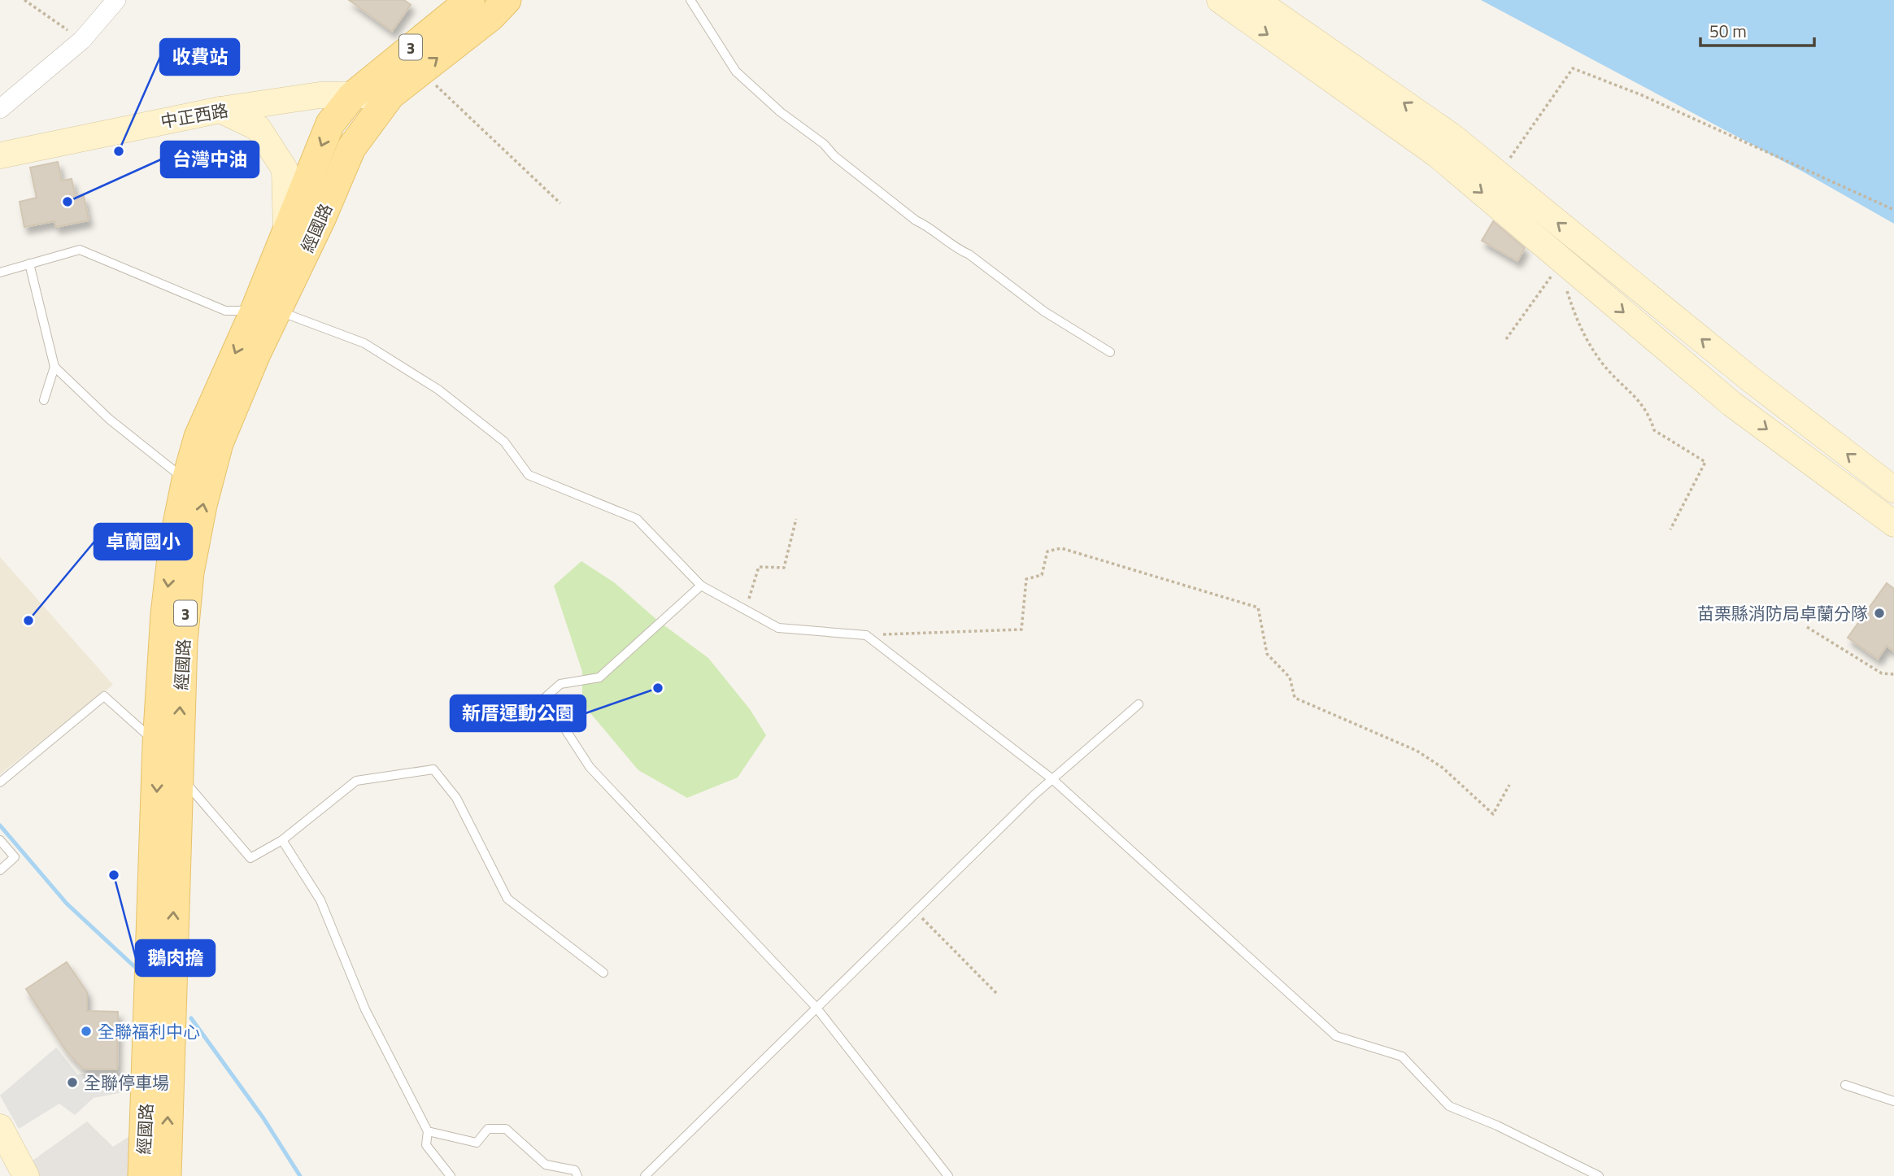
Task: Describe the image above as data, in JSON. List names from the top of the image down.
{
  "streets": {
    "main road": ["3", "中正西路", "經國路"]
  },
  "crossings": [
    ["3", "中正西路"],
    ["3", "經國路"],
    ["中正西路", "經國路"]
  ],
  "places": [
    "收費站",
    "台灣中油",
    "苗栗縣消防局卓蘭分隊",
    "卓蘭國小",
    "新厝運動公園",
    "鵝肉擔",
    "全聯福利中心",
    "全聯停車場"
  ],
  "scale_bar": "50 m"
}
